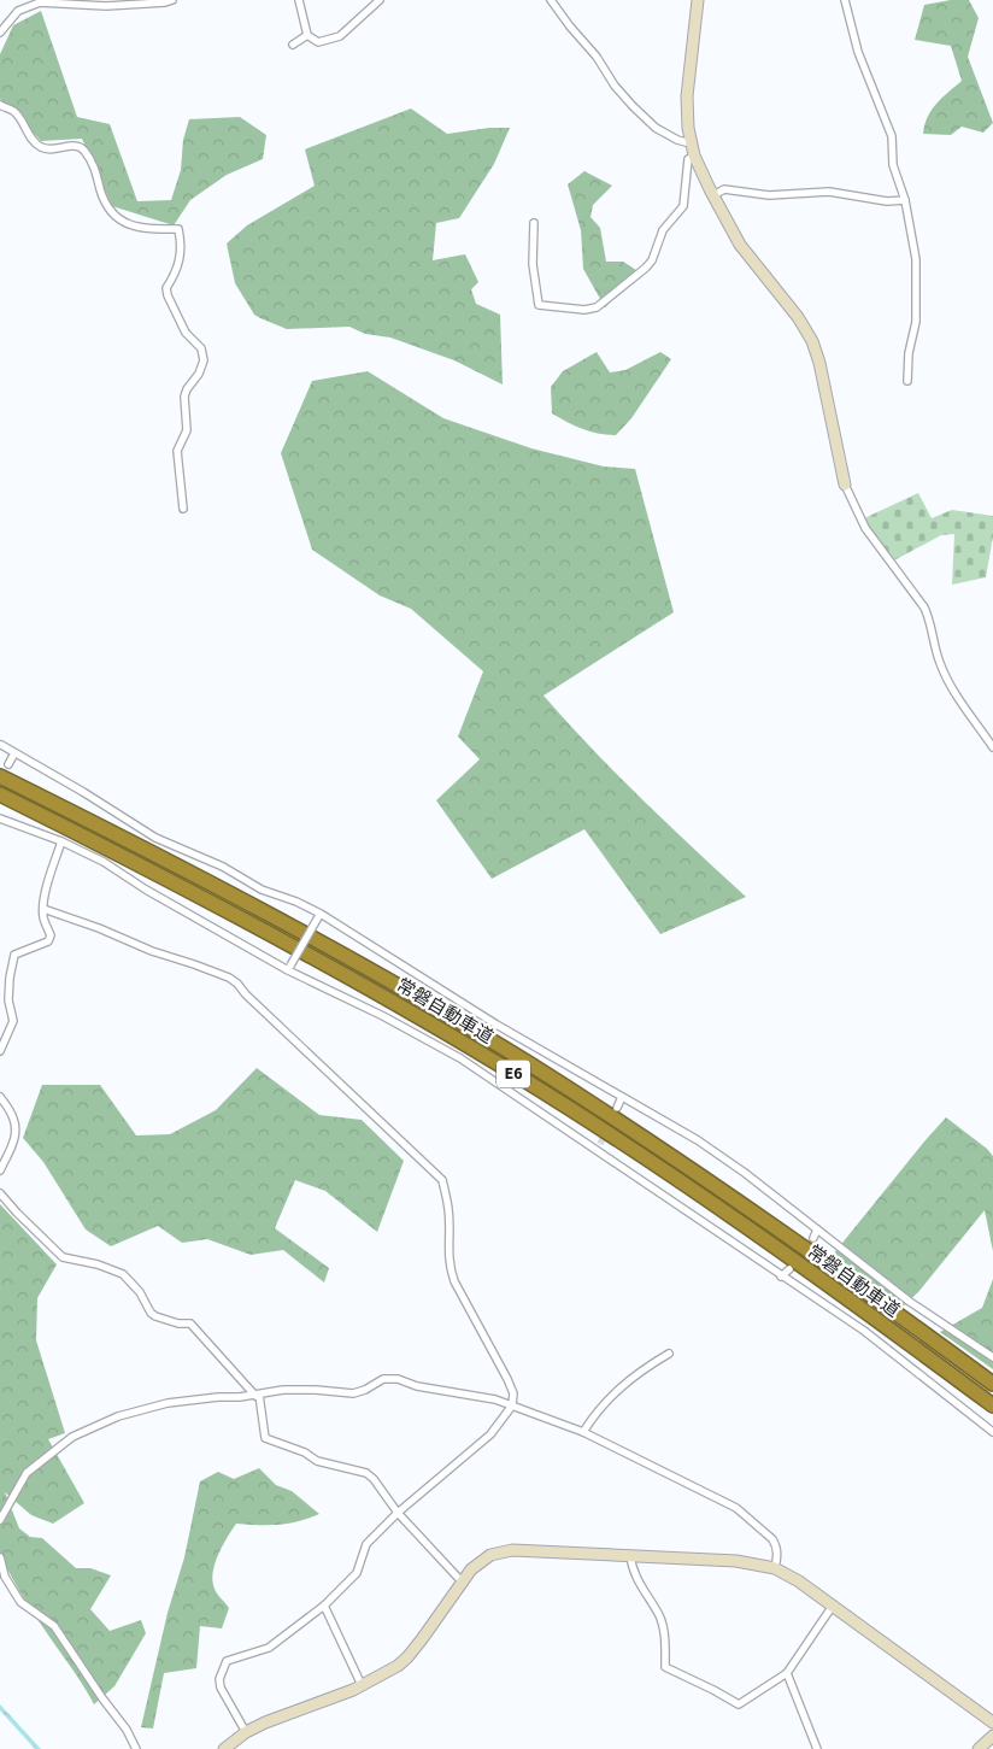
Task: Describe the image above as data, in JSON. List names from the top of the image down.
{
  "streets": {
    "highway": ["常磐自動車道", "E6"]
  }
}
